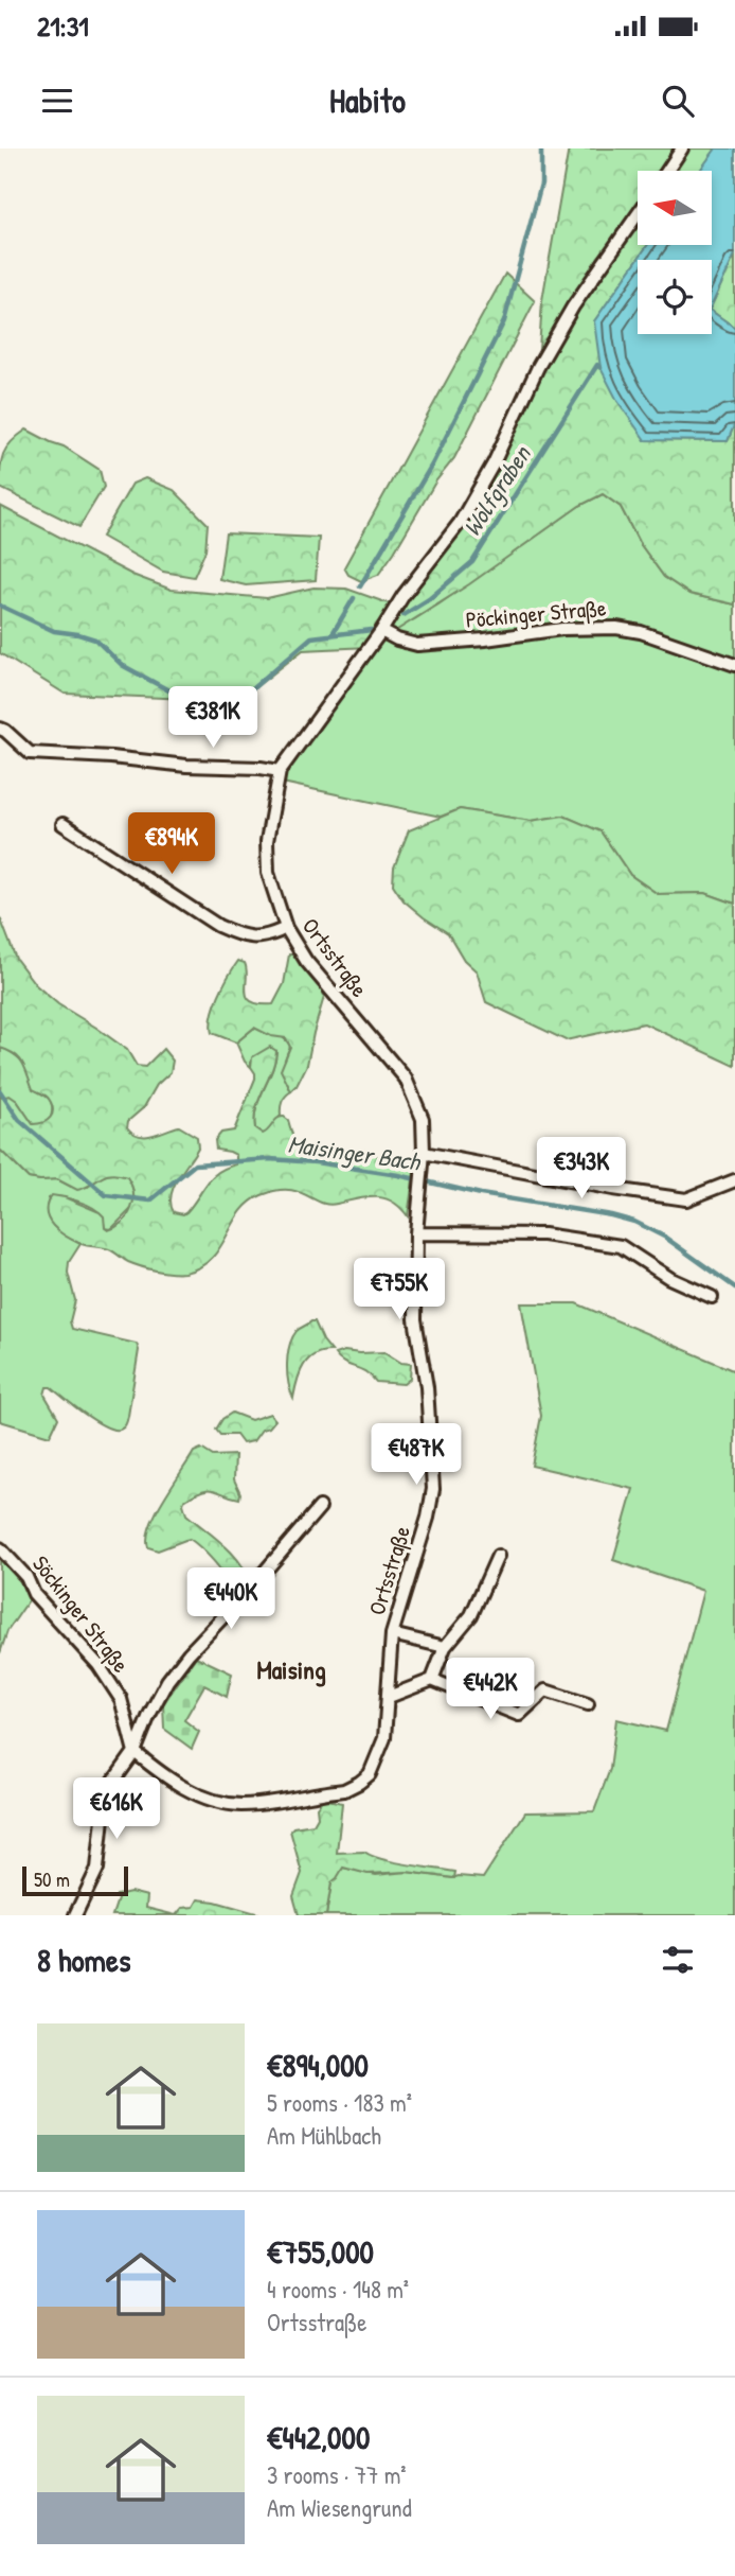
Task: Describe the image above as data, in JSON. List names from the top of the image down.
{
  "streets": {
    "street": ["Pöckinger Straße", "Ortsstraße", "Söckinger Straße"]
  },
  "crossings": [
    ["Ortsstraße", "Söckinger Straße"]
  ],
  "districts": ["Maising"],
  "water": ["Wolfgraben", "Maisinger Bach"],
  "scale_bar": "50 m",
  "north": "left",
  "page": {
    "status": "21:31",
    "header": "Habito",
    "price": [
      "€381K",
      "€894K",
      "€343K",
      "€755K",
      "€487K",
      "€440K",
      "€442K",
      "€616K"
    ],
    "scale": "50 m",
    "heading": "8 homes",
    "list": [
      {
        "name": "€894,000",
        "note": "5 rooms · 183 m² · Am Mühlbach"
      },
      {
        "name": "€755,000",
        "note": "4 rooms · 148 m² · Ortsstraße"
      },
      {
        "name": "€442,000",
        "note": "3 rooms · 77 m² · Am Wiesengrund"
      }
    ]
  }
}
